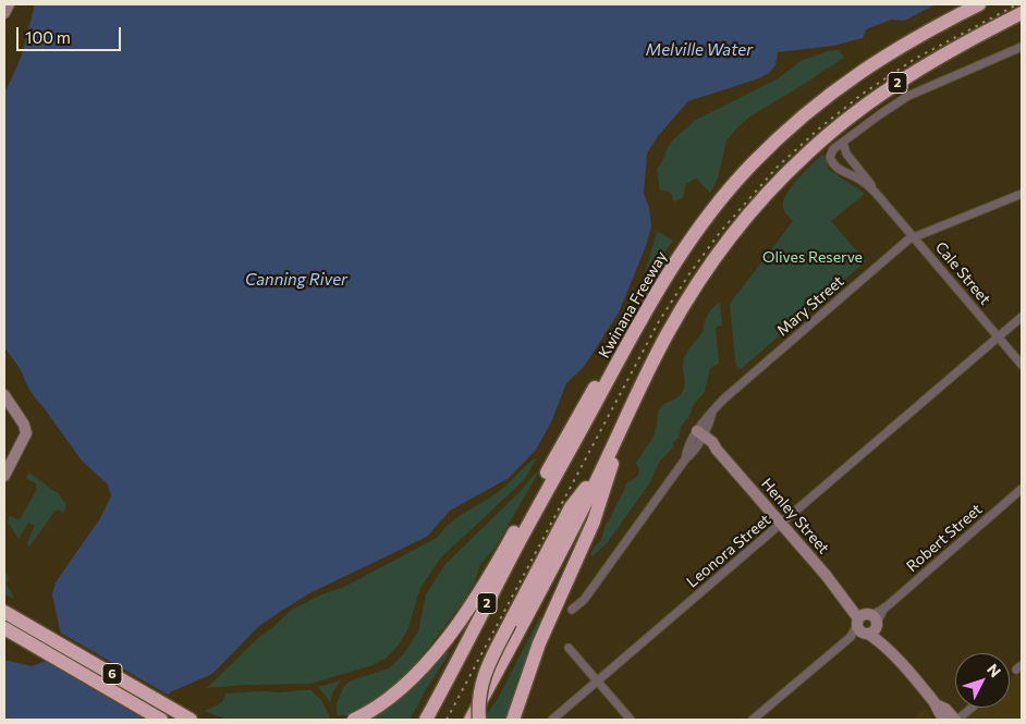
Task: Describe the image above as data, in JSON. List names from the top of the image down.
{
  "streets": {
    "highway": ["2", "Kwinana Freeway", "6"],
    "street": [
      "Cale Street",
      "Mary Street",
      "Henley Street",
      "Robert Street",
      "Leonora Street"
    ]
  },
  "crossings": [
    ["Cale Street", "Mary Street"],
    ["Cale Street", "Leonora Street"],
    ["Mary Street", "Henley Street"],
    ["Henley Street", "Robert Street"],
    ["Henley Street", "Leonora Street"]
  ],
  "water": ["Melville Water", "Canning River"],
  "parks": ["Olives Reserve"],
  "scale_bar": "100 m",
  "north": "top right"
}
